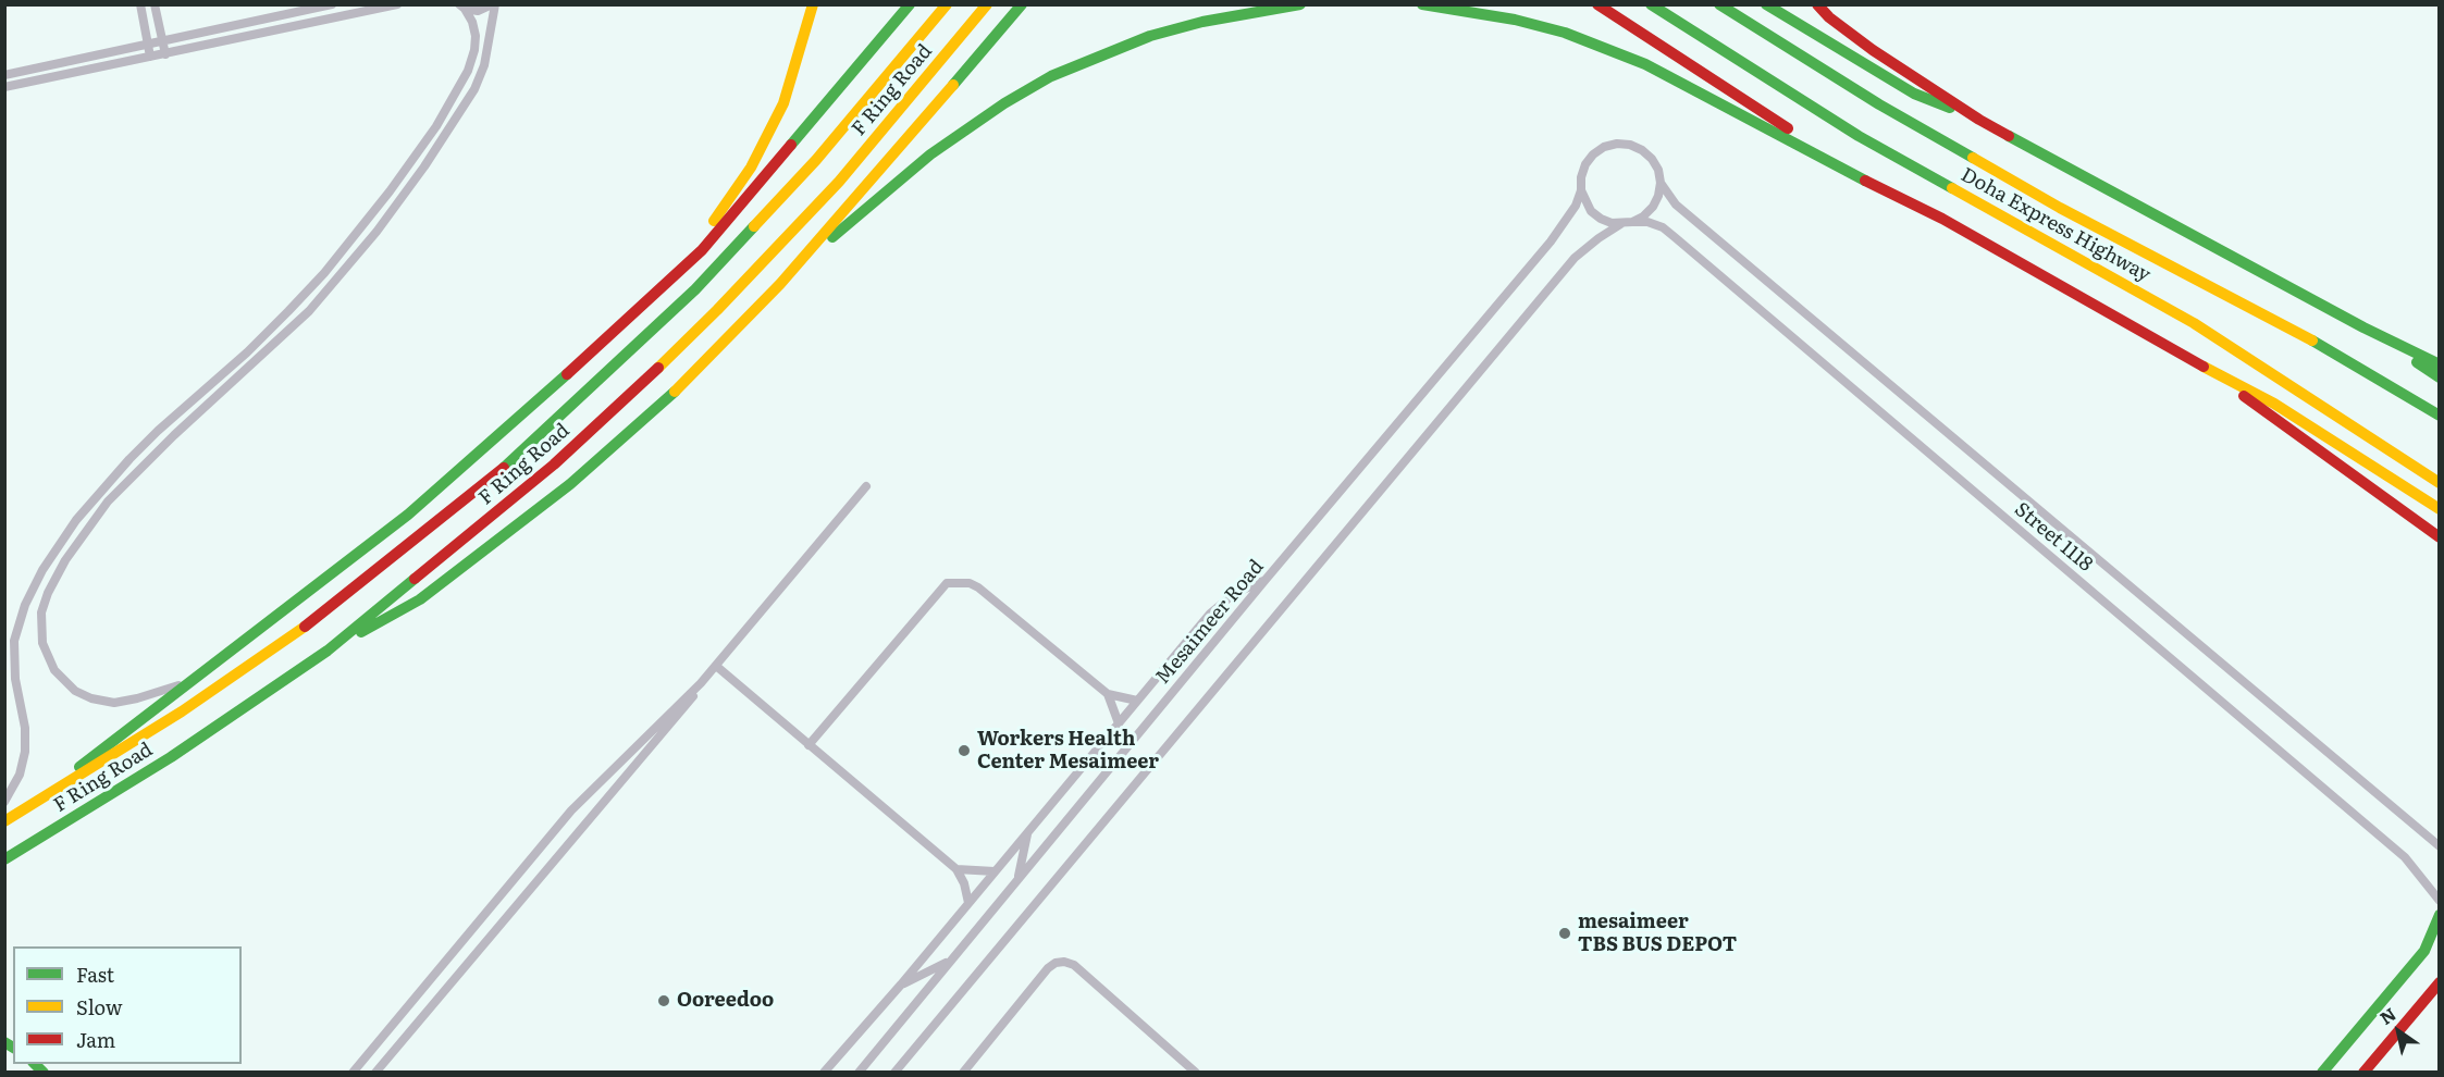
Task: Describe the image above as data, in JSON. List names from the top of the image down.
{
  "streets": {
    "main road": ["F Ring Road", "Doha Express Highway"],
    "street": ["Street 1118", "Mesaimeer Road"]
  },
  "crossings": [
    ["Street 1118", "Mesaimeer Road"]
  ],
  "places": ["Workers Health Center Mesaimeer", "mesaimeer TBS BUS DEPOT", "Ooreedoo"],
  "legend": ["Fast", "Slow", "Jam"],
  "north": "top left"
}
